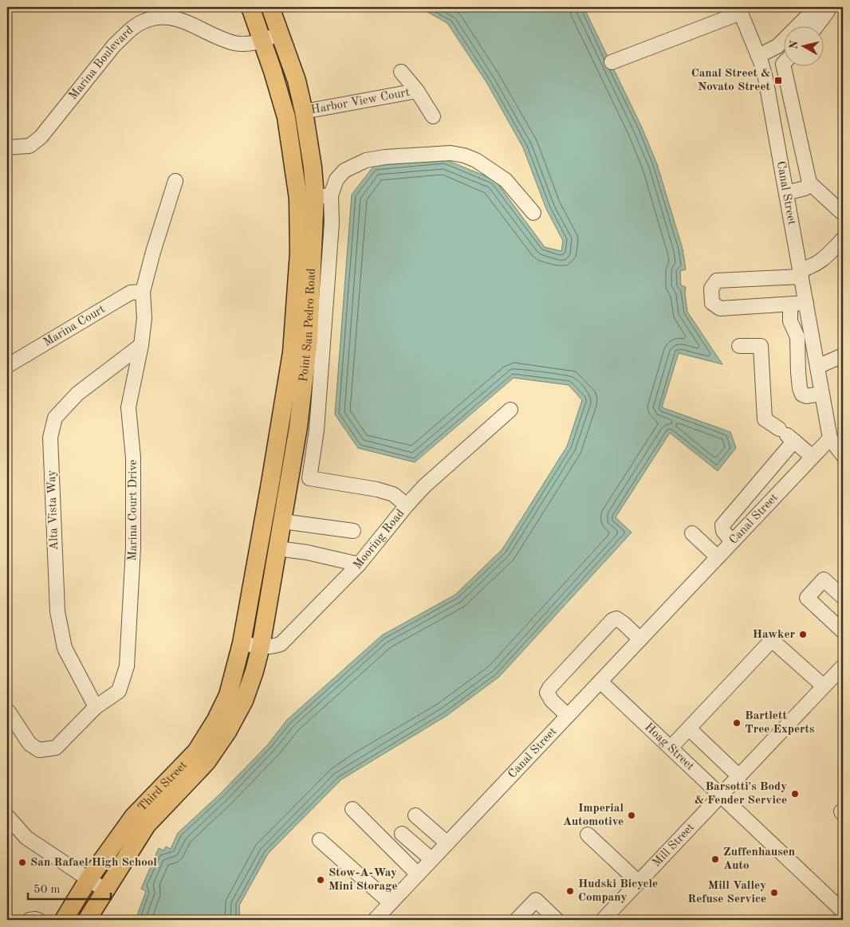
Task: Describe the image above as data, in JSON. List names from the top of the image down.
{
  "streets": {
    "main road": ["Point San Pedro Road", "Third Street"],
    "street": [
      "Marina Boulevard",
      "Harbor View Court",
      "Canal Street",
      "Marina Court",
      "Alta Vista Way",
      "Marina Court Drive",
      "Mooring Road",
      "Hoag Street",
      "Mill Street"
    ]
  },
  "crossings": [
    ["Marina Boulevard", "Point San Pedro Road"],
    ["Harbor View Court", "Point San Pedro Road"],
    ["Canal Street", "Hoag Street"],
    ["Point San Pedro Road", "Mooring Road"],
    ["Point San Pedro Road", "Third Street"],
    ["Marina Court", "Marina Court Drive"],
    ["Alta Vista Way", "Marina Court Drive"],
    ["Mooring Road", "Third Street"],
    ["Hoag Street", "Mill Street"]
  ],
  "places": {
    "transit": ["Canal Street & Novato Street"],
    "other": [
      "Hawker",
      "Bartlett Tree Experts",
      "Barsotti's Body & Fender Service",
      "Imperial Automotive",
      "Zuffenhausen Auto",
      "San Rafael High School",
      "Stow-A-Way Mini Storage",
      "Hudski Bicycle Company",
      "Mill Valley Refuse Service"
    ]
  },
  "scale_bar": "50 m",
  "north": "left"
}
